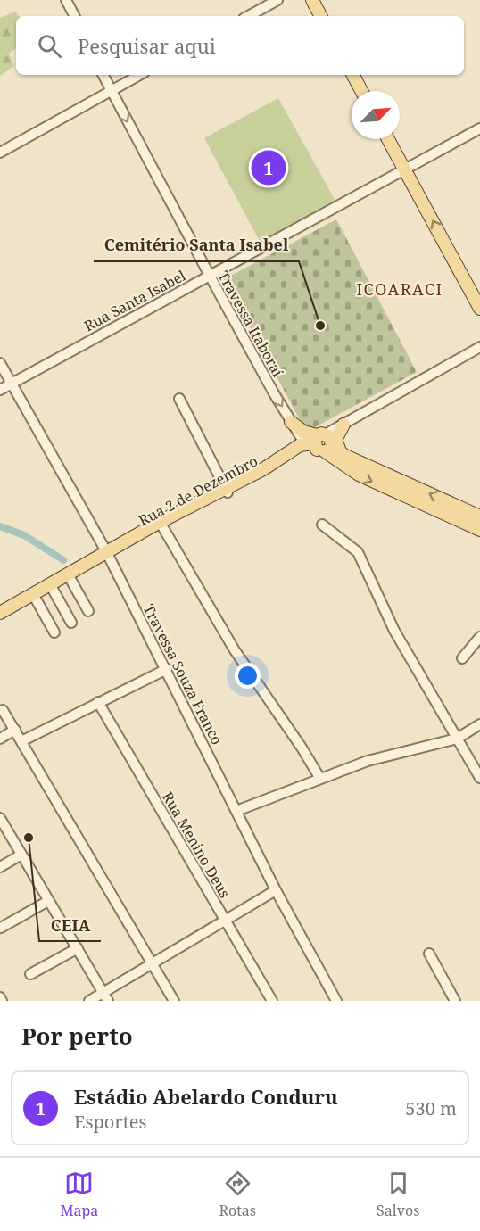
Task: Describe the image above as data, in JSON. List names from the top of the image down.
{
  "streets": {
    "main road": ["Rua 2 de Dezembro"],
    "street": [
      "Rua Santa Isabel",
      "Travessa Itaboraí",
      "Travessa Souza Franco",
      "Rua Menino Deus"
    ]
  },
  "crossings": [
    ["Rua Santa Isabel", "Travessa Itaboraí"],
    ["Rua Santa Isabel", "Travessa Souza Franco"],
    ["Rua 2 de Dezembro", "Travessa Souza Franco"]
  ],
  "one_way": ["Travessa Itaboraí"],
  "districts": ["ICOARACI"],
  "places": ["Cemitério Santa Isabel", "CEIA"],
  "north": "top right",
  "page": {
    "search": "Pesquisar aqui",
    "pins": "1",
    "heading": "Por perto",
    "list": [
      {
        "mark": "1",
        "name": "Estádio Abelardo Conduru",
        "note": "Esportes",
        "value": "530 m"
      }
    ],
    "nav": ["Mapa", "Rotas", "Salvos"]
  }
}
